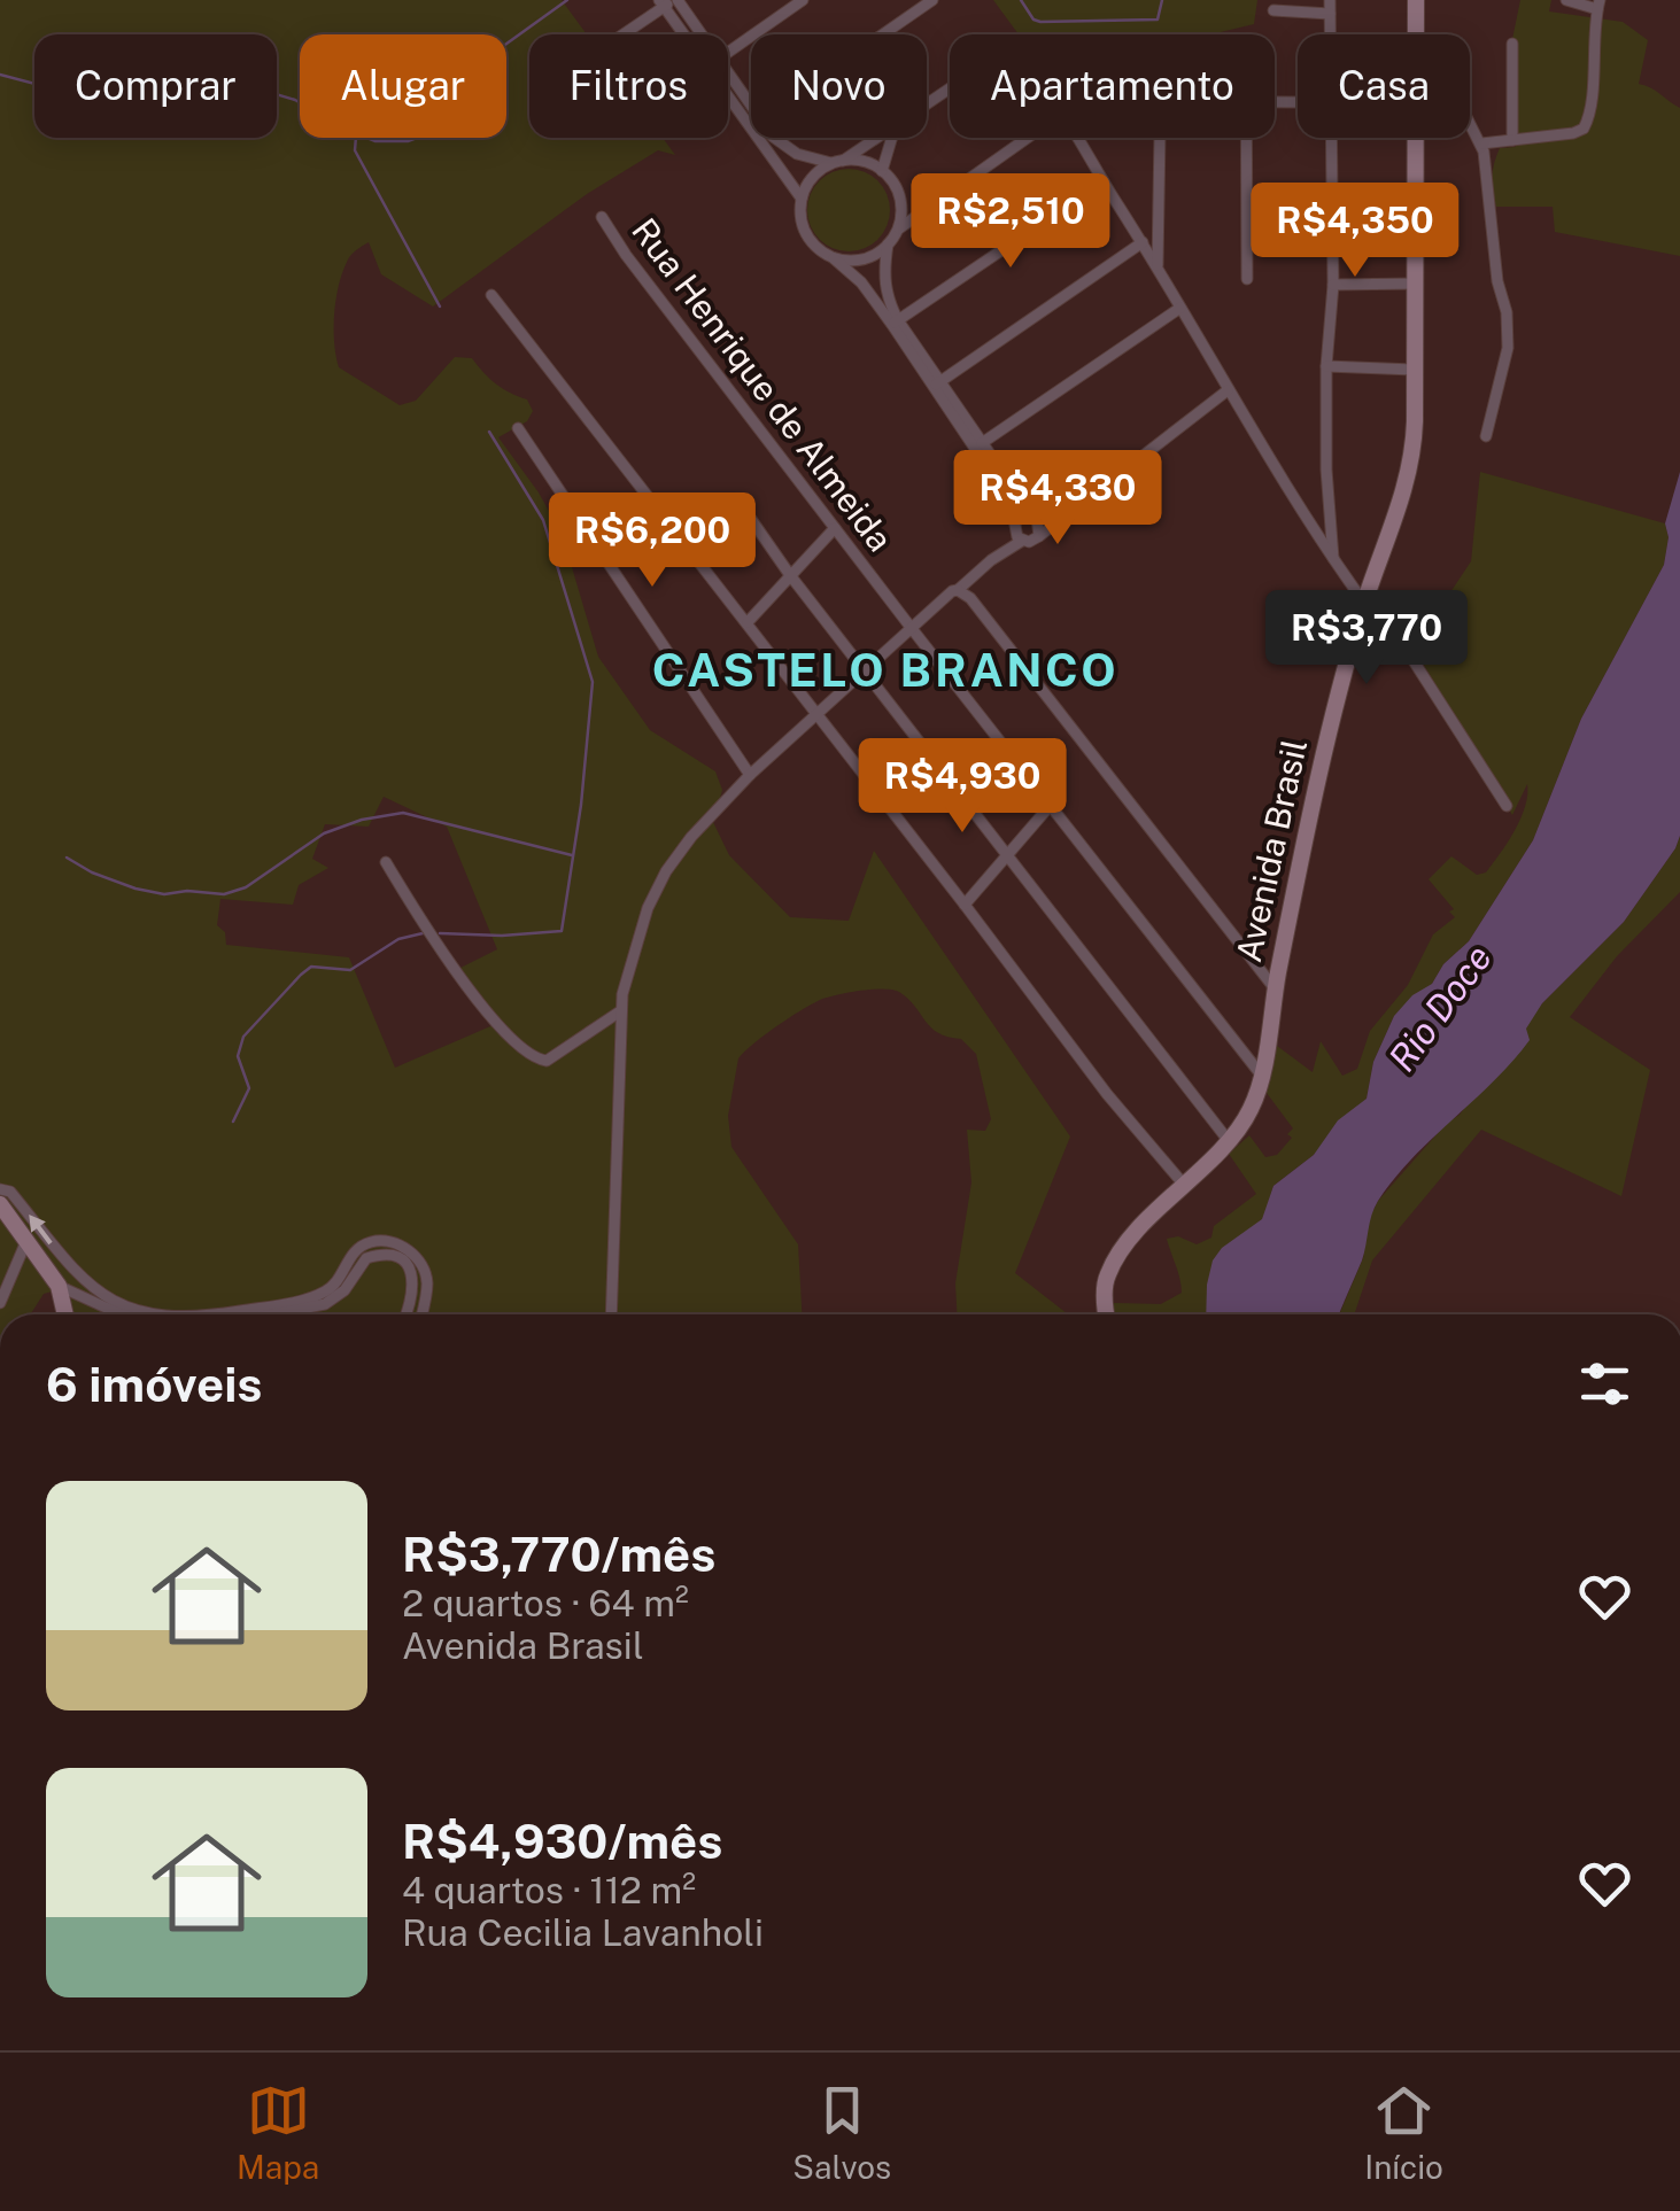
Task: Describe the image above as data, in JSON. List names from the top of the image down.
{
  "streets": {
    "main road": ["Avenida Brasil"],
    "street": ["Rua Henrique de Almeida"]
  },
  "crossings": [
    ["Rua Henrique de Almeida", "Avenida Brasil"]
  ],
  "districts": ["CASTELO BRANCO"],
  "water": ["Rio Doce"],
  "page": {
    "chip": [
      "Comprar",
      "Alugar",
      "Filtros",
      "Novo",
      "Apartamento",
      "Casa"
    ],
    "price": [
      "R$2,510",
      "R$4,350",
      "R$4,330",
      "R$6,200",
      "R$3,770",
      "R$4,930"
    ],
    "heading": "6 imóveis",
    "list": [
      {
        "name": "R$3,770/mês",
        "note": "2 quartos · 64 m² · Avenida Brasil"
      },
      {
        "name": "R$4,930/mês",
        "note": "4 quartos · 112 m² · Rua Cecilia Lavanholi"
      }
    ],
    "tabs": ["Mapa", "Salvos", "Início"]
  }
}
